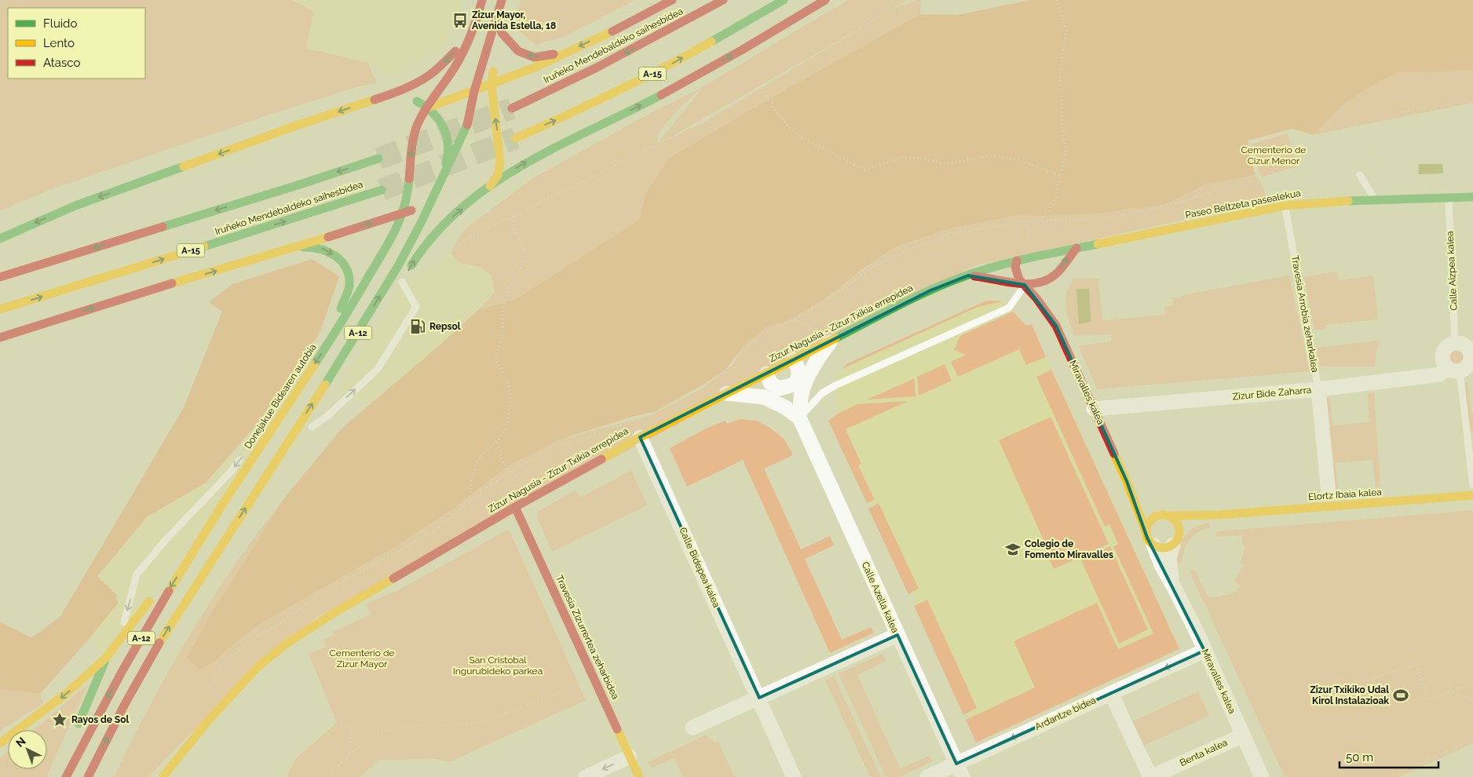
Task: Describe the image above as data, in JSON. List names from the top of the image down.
{
  "streets": {
    "main road": [
      "Iruñeko Mendebaldeko saihesbidea",
      "A-15",
      "Paseo Beltzeta pasealekua",
      "Zizur Nagusia - Zizur Txikia errepidea",
      "A-12",
      "Miravalles kalea",
      "Donejakue Bidearen autobia",
      "Elortz Ibaia kalea",
      "Travesía Zizurrertea zeharbidea"
    ],
    "street": [
      "Travesía Arrobia zeharkalea",
      "Zizur Bide Zaharra",
      "Calle Bidepea kalea",
      "Calle Azella kalea",
      "Ardantze bidea",
      "Benta kalea"
    ],
    "lane": ["Calle Aizpea kalea"]
  },
  "crossings": [
    ["Paseo Beltzeta pasealekua", "Calle Aizpea kalea"],
    ["Paseo Beltzeta pasealekua", "Travesía Arrobia zeharkalea"],
    ["Paseo Beltzeta pasealekua", "Zizur Nagusia - Zizur Txikia errepidea"],
    ["Paseo Beltzeta pasealekua", "Miravalles kalea"],
    ["Calle Aizpea kalea", "Zizur Bide Zaharra"],
    ["Travesía Arrobia zeharkalea", "Zizur Bide Zaharra"],
    ["Zizur Nagusia - Zizur Txikia errepidea", "Miravalles kalea"],
    ["Zizur Nagusia - Zizur Txikia errepidea", "Calle Bidepea kalea"],
    ["Zizur Nagusia - Zizur Txikia errepidea", "Calle Azella kalea"],
    ["Zizur Nagusia - Zizur Txikia errepidea", "Travesía Zizurrertea zeharbidea"],
    ["Miravalles kalea", "Zizur Bide Zaharra"],
    ["Miravalles kalea", "Elortz Ibaia kalea"],
    ["Miravalles kalea", "Ardantze bidea"],
    ["Calle Azella kalea", "Ardantze bidea"]
  ],
  "one_way": ["Ardantze bidea"],
  "parks": ["Cementerio de Cizur Menor", "Cementerio de Zizur Mayor", "San Cristobal Ingurubideko parkea"],
  "places": {
    "bus stop": ["Zizur Mayor, Avenida Estella, 18"],
    "fuel station": ["Repsol"],
    "school or university": ["Colegio de Fomento Miravalles"],
    "sports": ["Zizur Txikiko Udal Kirol Instalazioak"],
    "place": ["Rayos de Sol"]
  },
  "legend": ["Fluido", "Lento", "Atasco"],
  "scale_bar": "50 m",
  "north": "top left"
}
